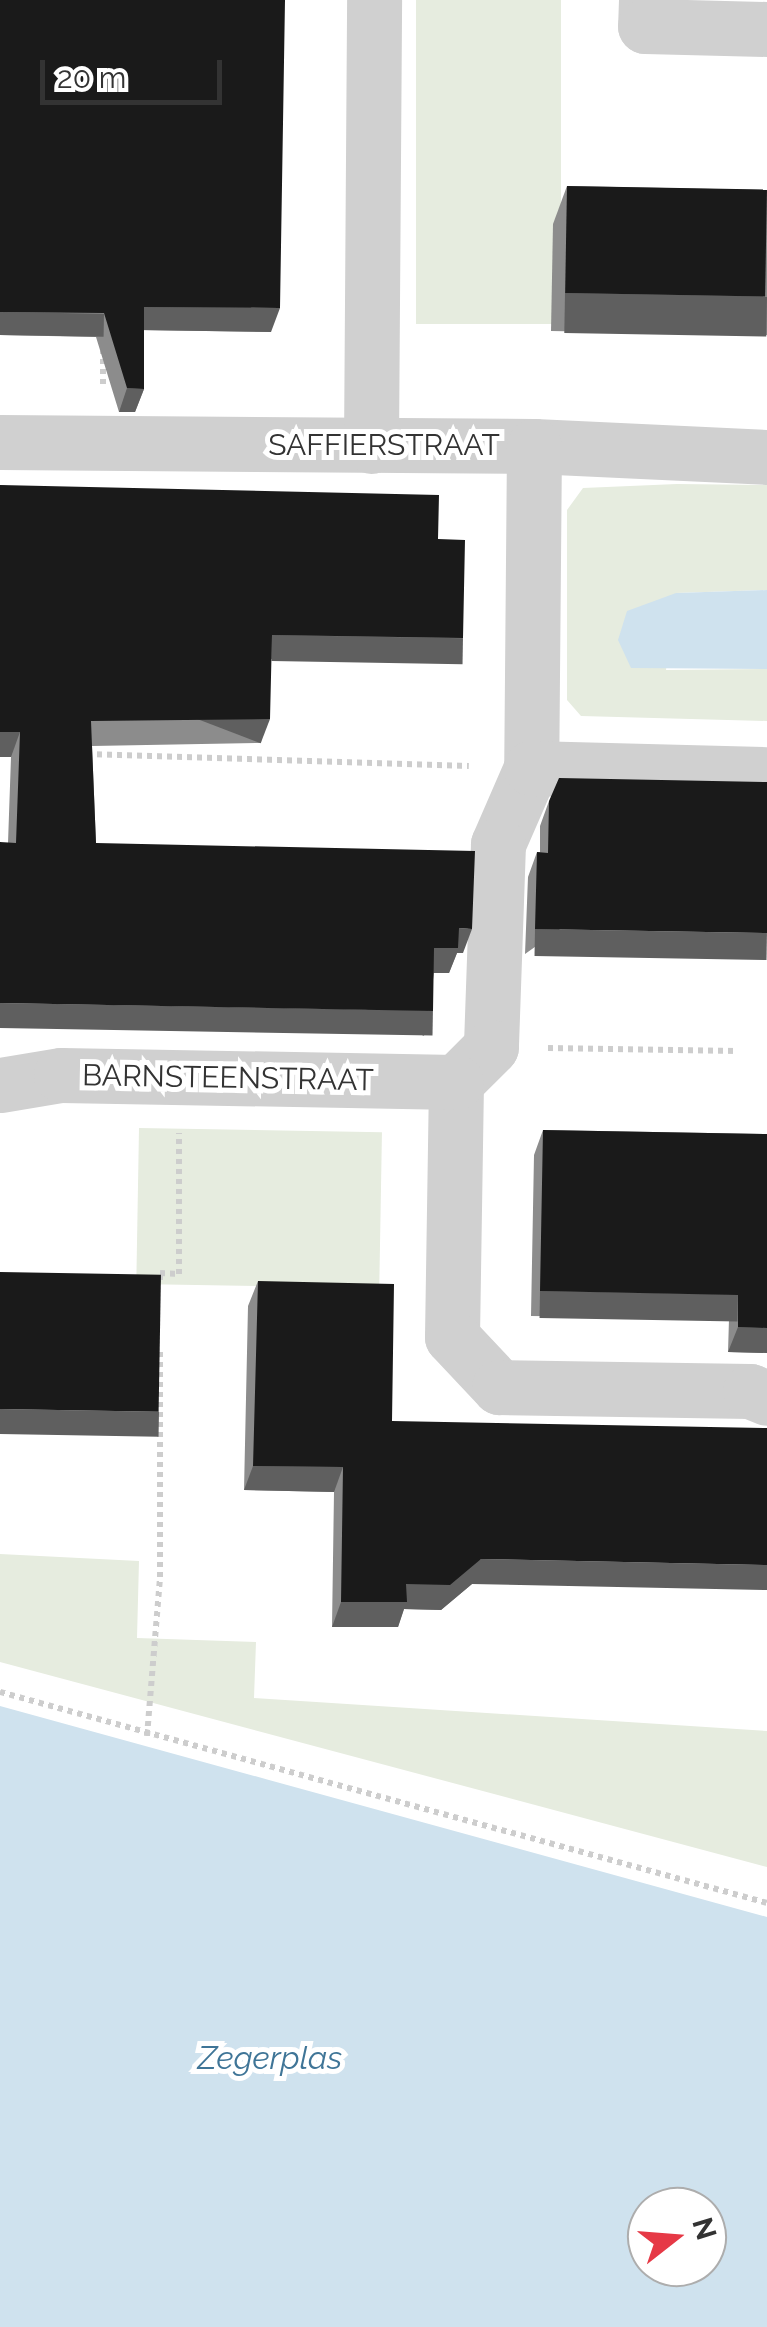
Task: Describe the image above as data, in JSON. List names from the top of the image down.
{
  "streets": {
    "street": ["SAFFIERSTRAAT", "BARNSTEENSTRAAT"]
  },
  "water": ["Zegerplas"],
  "scale_bar": "20 m",
  "north": "right"
}
